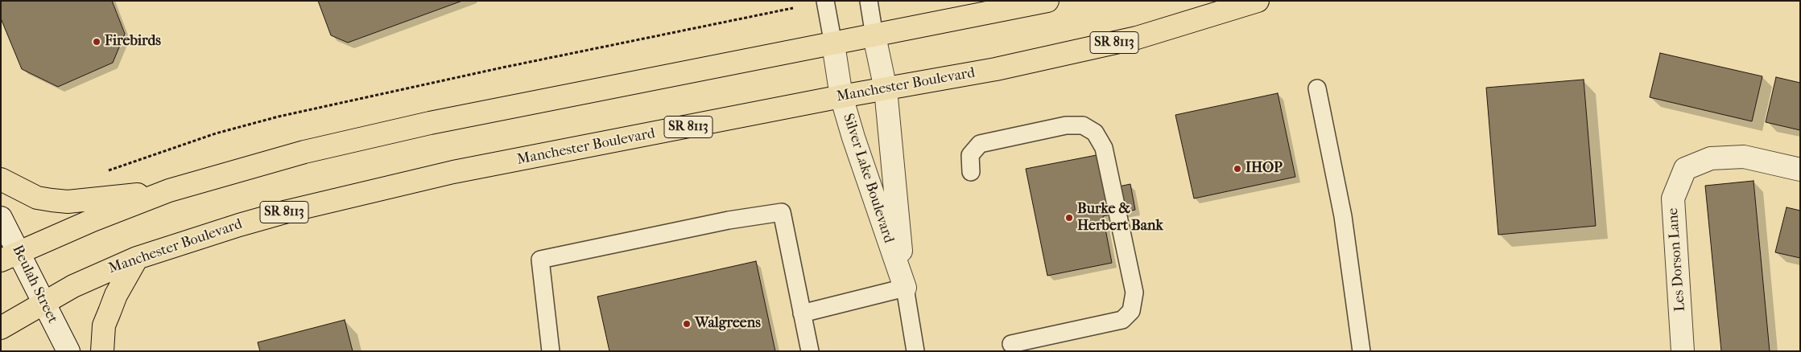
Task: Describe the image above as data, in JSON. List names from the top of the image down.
{
  "streets": {
    "main road": ["SR 8113", "Manchester Boulevard"],
    "street": ["Silver Lake Boulevard", "Les Dorson Lane", "Beulah Street"]
  },
  "crossings": [
    ["Manchester Boulevard", "Silver Lake Boulevard"],
    ["Manchester Boulevard", "Beulah Street"]
  ],
  "places": [
    "Firebirds",
    "IHOP",
    "Burke & Herbert Bank",
    "Walgreens"
  ]
}
